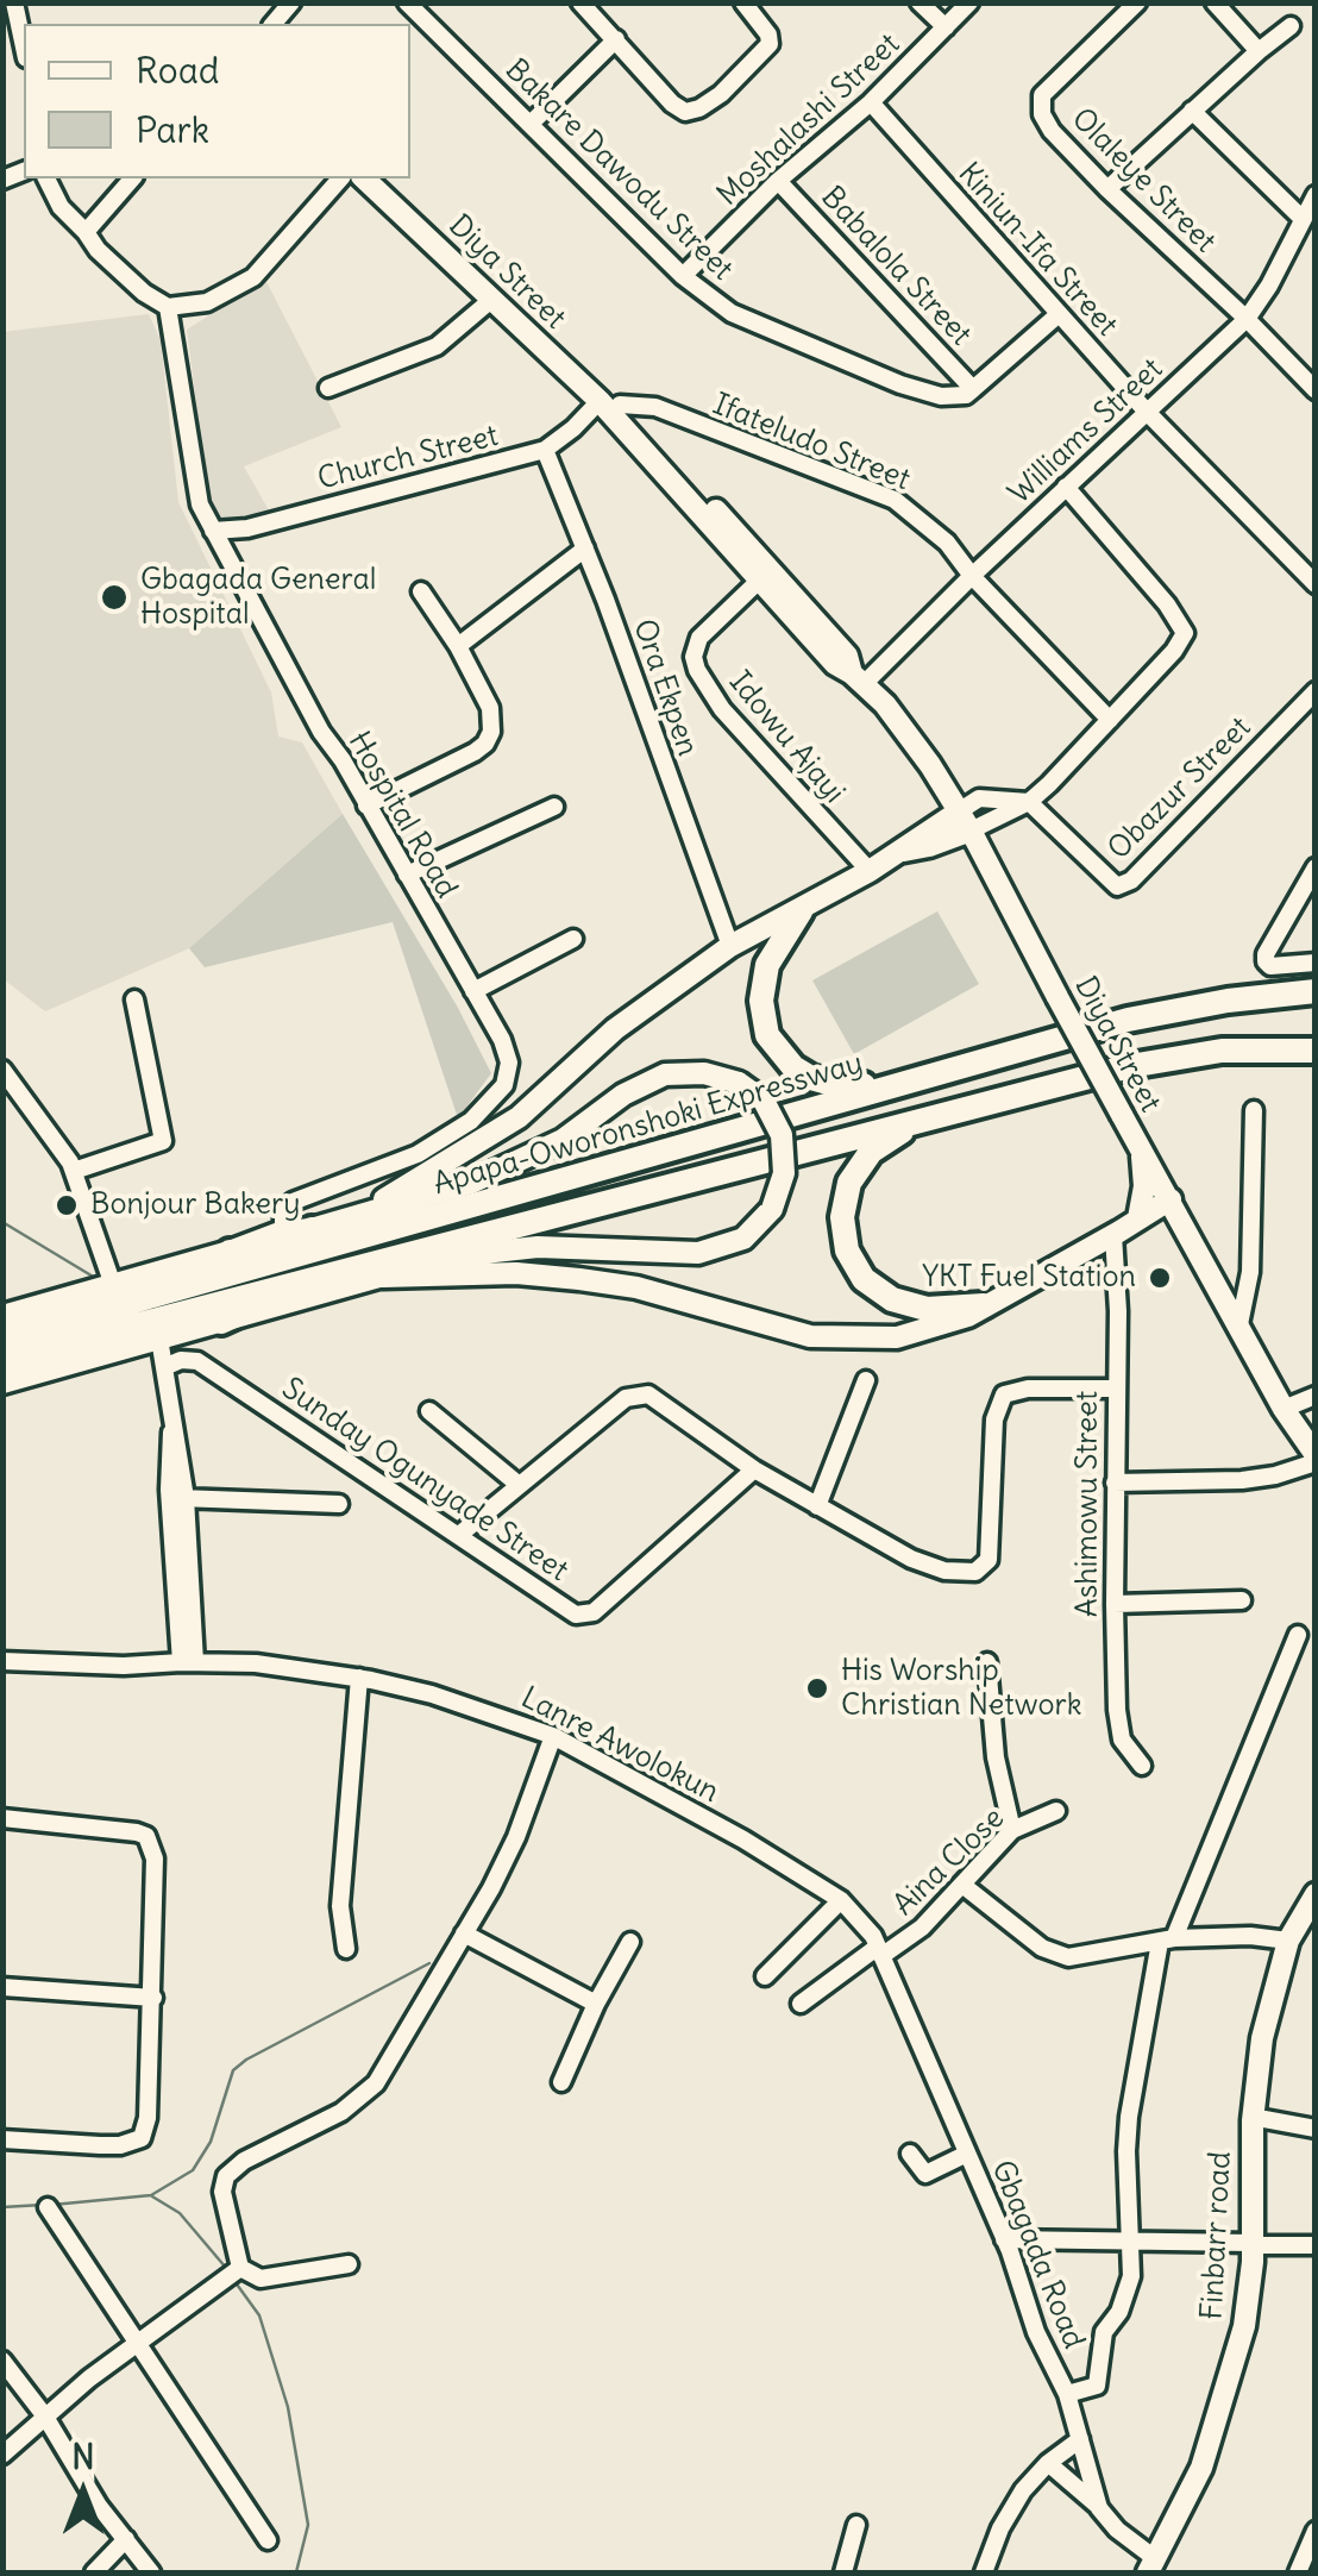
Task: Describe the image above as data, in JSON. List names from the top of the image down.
{
  "streets": {
    "highway": ["Apapa-Oworonshoki Expressway"],
    "main road": ["Diya Street", "Finbarr road"],
    "street": [
      "Moshalashi Street",
      "Bakare Dawodu Street",
      "Olaleye Street",
      "Kiniun-Ifa Street",
      "Babalola Street",
      "Williams Street",
      "Ifateludo Street",
      "Church Street",
      "Ora Ekpen",
      "Idowu Ajayi",
      "Obazur Street",
      "Hospital Road",
      "Sunday Ogunyade Street",
      "Ashimowu Street",
      "Lanre Awolokun",
      "Aina Close",
      "Gbagada Road"
    ]
  },
  "crossings": [
    ["Moshalashi Street", "Bakare Dawodu Street"],
    ["Moshalashi Street", "Kiniun-Ifa Street"],
    ["Moshalashi Street", "Babalola Street"],
    ["Bakare Dawodu Street", "Babalola Street"],
    ["Olaleye Street", "Williams Street"],
    ["Kiniun-Ifa Street", "Williams Street"],
    ["Diya Street", "Williams Street"],
    ["Diya Street", "Ifateludo Street"],
    ["Diya Street", "Church Street"],
    ["Diya Street", "Idowu Ajayi"],
    ["Williams Street", "Ifateludo Street"],
    ["Ifateludo Street", "Church Street"],
    ["Church Street", "Ora Ekpen"],
    ["Church Street", "Hospital Road"],
    ["Lanre Awolokun", "Aina Close"],
    ["Lanre Awolokun", "Gbagada Road"],
    ["Aina Close", "Gbagada Road"]
  ],
  "places": [
    "Gbagada General Hospital",
    "Bonjour Bakery",
    "YKT Fuel Station",
    "His Worship Christian Network"
  ],
  "legend": ["Road", "Park"],
  "north": "top"
}
